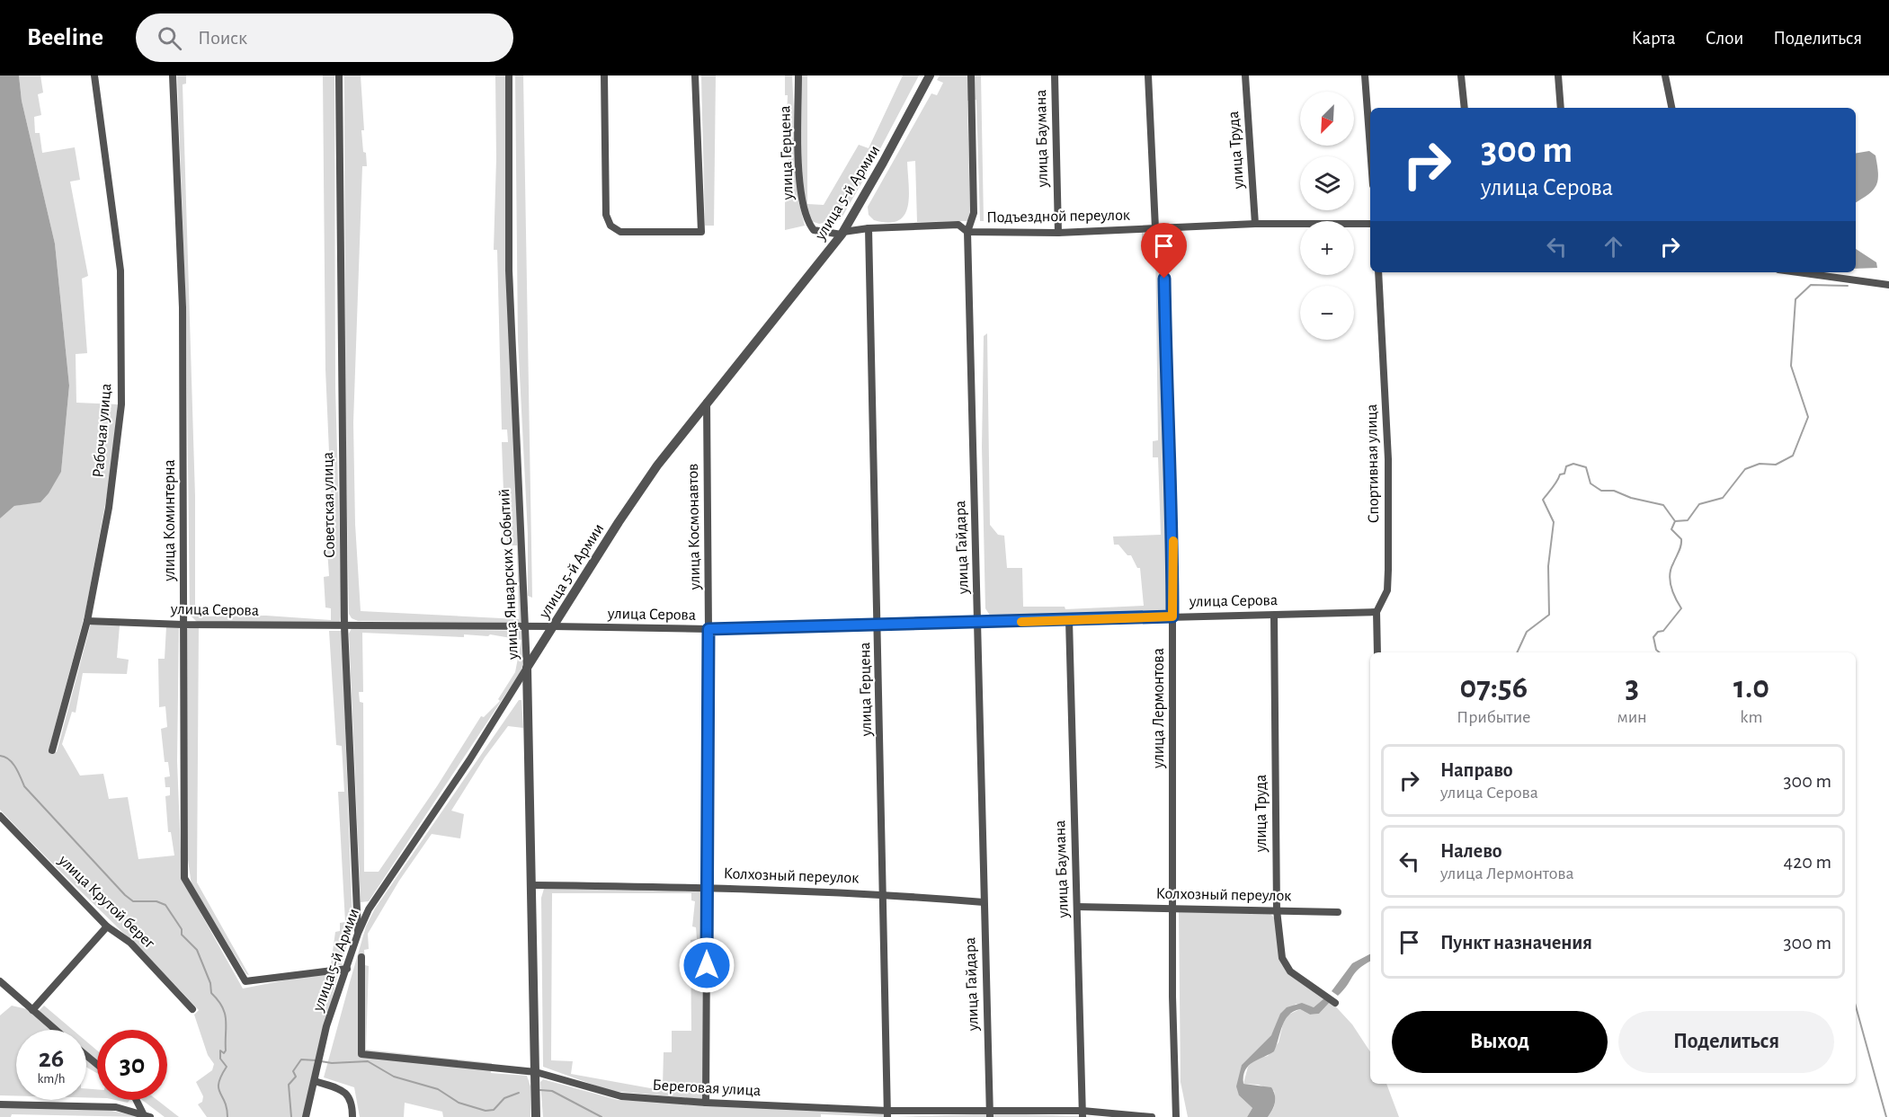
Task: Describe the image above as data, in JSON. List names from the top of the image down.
{
  "streets": {
    "street": [
      "улица Баумана",
      "улица Труда",
      "улица Герцена",
      "улица 5-й Армии",
      "Подъездной переулок",
      "Рабочая улица",
      "Спортивная улица",
      "Советская улица",
      "улица Коминтерна",
      "улица Космонавтов",
      "улица Гайдара",
      "улица Январских Событий",
      "улица Серова",
      "улица Лермонтова",
      "Колхозный переулок",
      "улица Крутой берег",
      "Береговая улица"
    ]
  },
  "crossings": [
    ["улица Баумана", "Подъездной переулок"],
    ["улица Баумана", "улица Серова"],
    ["улица Баумана", "Колхозный переулок"],
    ["улица Баумана", "Береговая улица"],
    ["улица Труда", "Подъездной переулок"],
    ["улица Труда", "улица Серова"],
    ["улица Труда", "Колхозный переулок"],
    ["улица Герцена", "улица 5-й Армии"],
    ["улица Герцена", "Подъездной переулок"],
    ["улица Герцена", "улица Серова"],
    ["улица Герцена", "Колхозный переулок"],
    ["улица Герцена", "Береговая улица"],
    ["улица 5-й Армии", "Подъездной переулок"],
    ["улица 5-й Армии", "Советская улица"],
    ["улица 5-й Армии", "улица Коминтерна"],
    ["улица 5-й Армии", "улица Космонавтов"],
    ["улица 5-й Армии", "улица Январских Событий"],
    ["улица 5-й Армии", "улица Серова"],
    ["Подъездной переулок", "улица Гайдара"],
    ["Подъездной переулок", "улица Лермонтова"],
    ["Рабочая улица", "улица Серова"],
    ["Спортивная улица", "улица Серова"],
    ["Советская улица", "улица Серова"],
    ["улица Коминтерна", "улица Серова"],
    ["улица Космонавтов", "улица Серова"],
    ["улица Космонавтов", "Колхозный переулок"],
    ["улица Космонавтов", "Береговая улица"],
    ["улица Гайдара", "улица Серова"],
    ["улица Гайдара", "Колхозный переулок"],
    ["улица Гайдара", "Береговая улица"],
    ["улица Январских Событий", "улица Серова"],
    ["улица Январских Событий", "Колхозный переулок"],
    ["улица Январских Событий", "Береговая улица"],
    ["улица Серова", "улица Лермонтова"],
    ["улица Лермонтова", "Колхозный переулок"]
  ],
  "north": "bottom left",
  "page": {
    "header": "Beeline",
    "search": "Поиск",
    "nav": ["Карта", "Слои", "Поделиться"],
    "map_buttons": ["+", "−"],
    "turn": ["300 m", "улица Серова"],
    "eta": [
      "07:56",
      "Прибытие",
      "3",
      "мин",
      "1.0",
      "km"
    ],
    "list": [
      {
        "name": "Направо",
        "note": "улица Серова",
        "value": "300 m"
      },
      {
        "name": "Налево",
        "note": "улица Лермонтова",
        "value": "420 m"
      },
      {
        "name": "Пункт назначения",
        "value": "300 m"
      }
    ],
    "buttons": ["Выход", "Поделиться"],
    "speed": "26 km/h",
    "limit": "30"
  }
}
